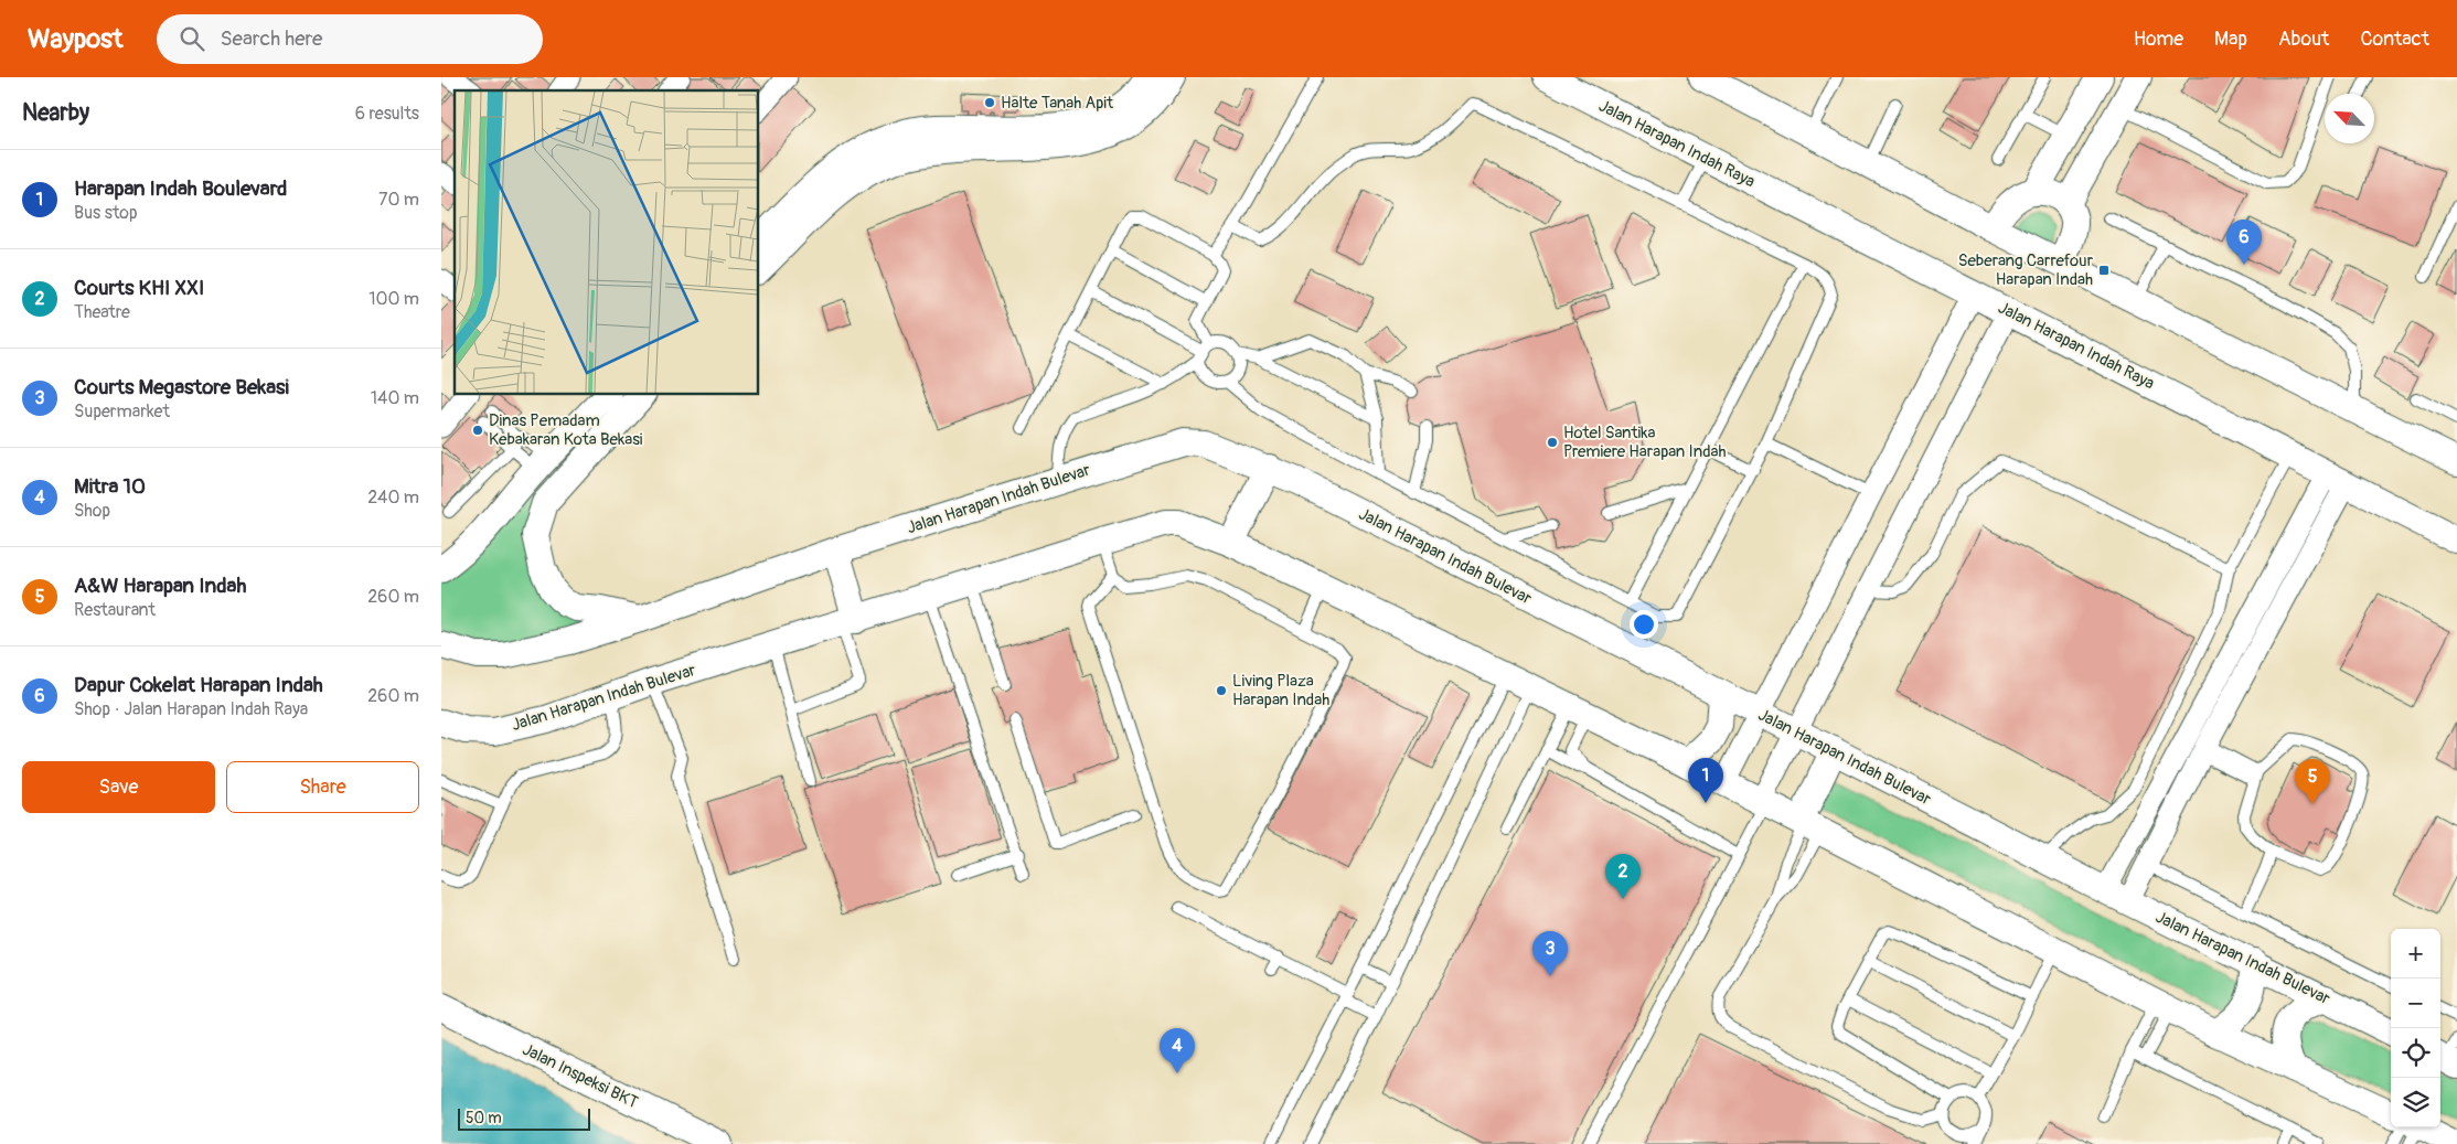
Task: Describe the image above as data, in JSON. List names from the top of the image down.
{
  "streets": {
    "street": ["Jalan Harapan Indah Raya", "Jalan Harapan Indah Bulevar", "Jalan Inspeksi BKT"]
  },
  "places": {
    "other": [
      "Halte Tanah Apit",
      "Dinas Pemadam Kebakaran Kota Bekasi",
      "Hotel Santika Premiere Harapan Indah",
      "Living Plaza Harapan Indah"
    ],
    "transit": ["Seberang Carrefour Harapan Indah"]
  },
  "scale_bar": "50 m",
  "north": "top left",
  "page": {
    "header": "Waypost",
    "search": "Search here",
    "nav": [
      "Home",
      "Map",
      "About",
      "Contact"
    ],
    "heading": ["Nearby", "6 results"],
    "list": [
      {
        "mark": "1",
        "name": "Harapan Indah Boulevard",
        "note": "Bus stop",
        "value": "70 m"
      },
      {
        "mark": "2",
        "name": "Courts KHI XXI",
        "note": "Theatre",
        "value": "100 m"
      },
      {
        "mark": "3",
        "name": "Courts Megastore Bekasi",
        "note": "Supermarket",
        "value": "140 m"
      },
      {
        "mark": "4",
        "name": "Mitra 10",
        "note": "Shop",
        "value": "240 m"
      },
      {
        "mark": "5",
        "name": "A&W Harapan Indah",
        "note": "Restaurant",
        "value": "260 m"
      },
      {
        "mark": "6",
        "name": "Dapur Cokelat Harapan Indah",
        "note": "Shop · Jalan Harapan Indah Raya",
        "value": "260 m"
      }
    ],
    "pins": [
      "6",
      "1",
      "5",
      "2",
      "3",
      "4"
    ],
    "buttons": ["Save", "Share"],
    "map_buttons": ["+", "−"],
    "scale": "50 m"
  }
}
